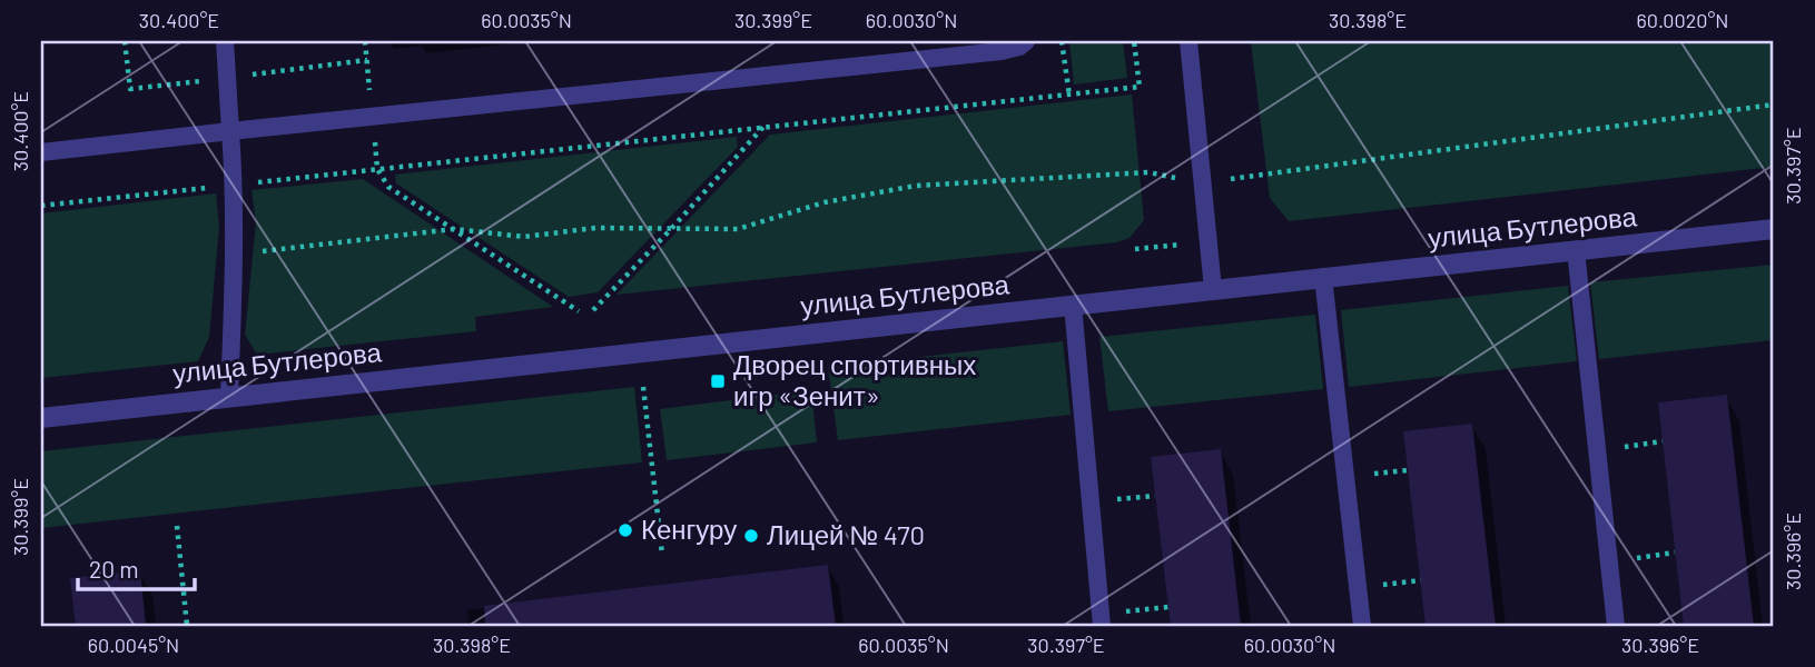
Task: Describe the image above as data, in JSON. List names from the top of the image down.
{
  "streets": {
    "street": ["улица Бутлерова"]
  },
  "places": {
    "transit": ["Дворец спортивных игр «Зенит»"],
    "other": ["Кенгуру", "Лицей № 470"]
  },
  "scale_bar": "20 m",
  "coordinates": [
    "30.400°E",
    "60.0035°N",
    "30.399°E",
    "60.0030°N",
    "30.398°E",
    "60.0020°N",
    "30.397°E",
    "30.396°E",
    "60.0045°N"
  ]
}
